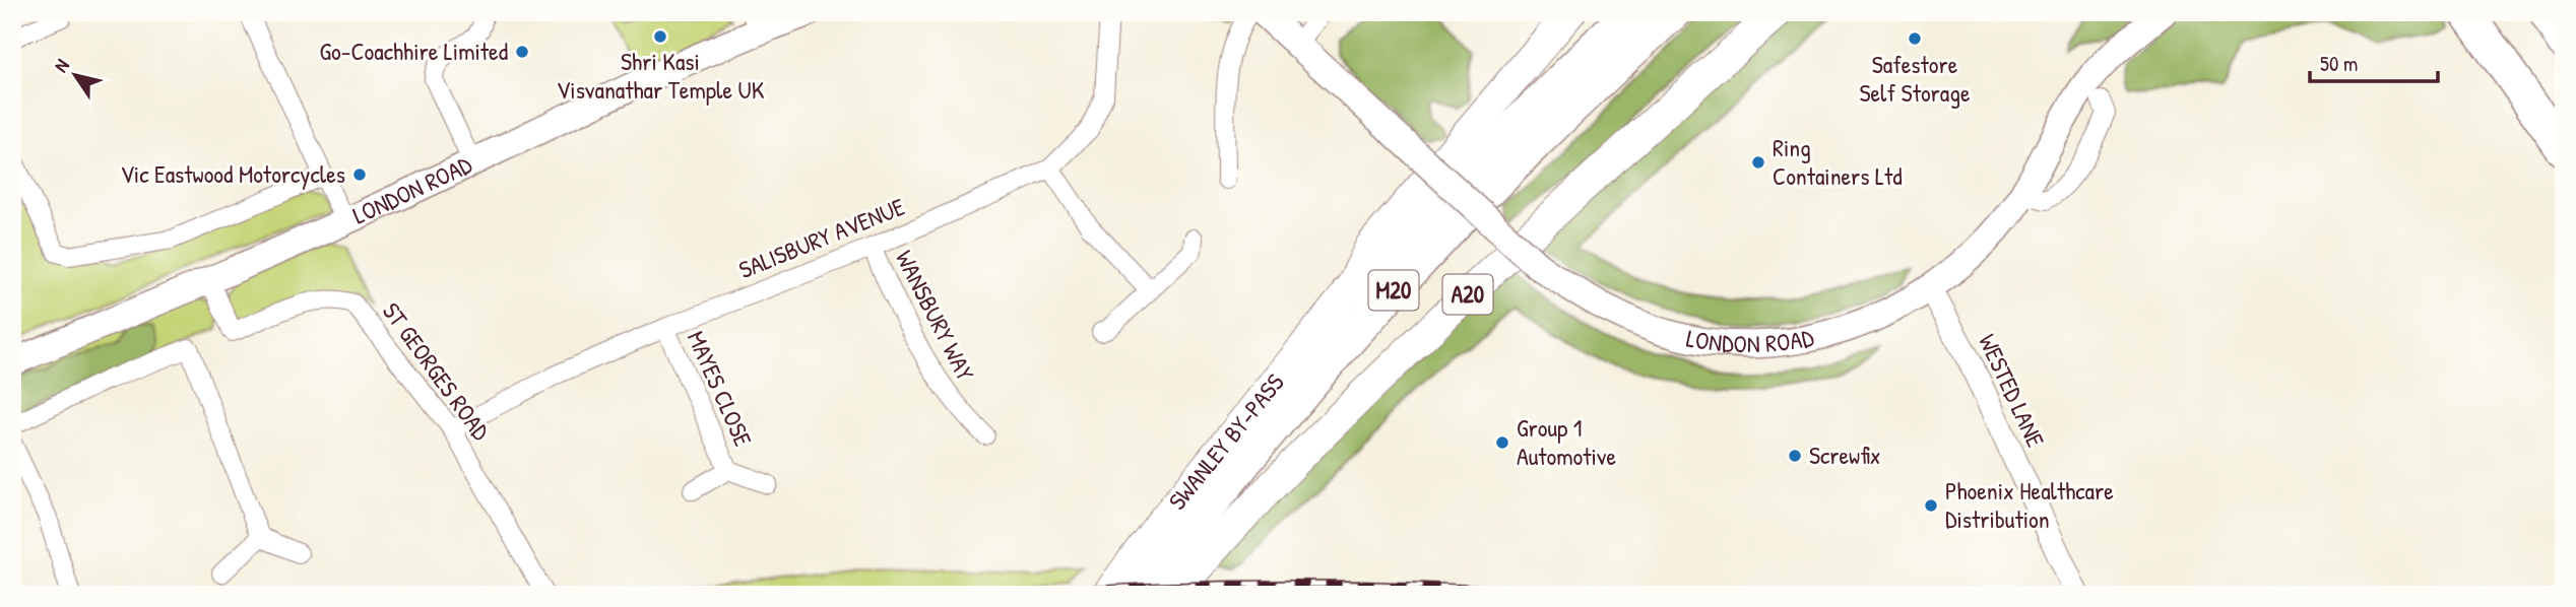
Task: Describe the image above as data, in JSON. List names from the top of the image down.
{
  "streets": {
    "highway": ["M20", "A20", "SWANLEY BY-PASS"],
    "main road": ["LONDON ROAD"],
    "street": [
      "SALISBURY AVENUE",
      "WANSBURY WAY",
      "ST GEORGES ROAD",
      "MAYES CLOSE",
      "WESTED LANE"
    ]
  },
  "crossings": [
    ["LONDON ROAD", "ST GEORGES ROAD"],
    ["LONDON ROAD", "WESTED LANE"],
    ["SALISBURY AVENUE", "WANSBURY WAY"],
    ["SALISBURY AVENUE", "ST GEORGES ROAD"],
    ["SALISBURY AVENUE", "MAYES CLOSE"],
    ["M20", "SWANLEY BY-PASS"]
  ],
  "places": [
    "Shri Kasi Visvanathar Temple UK",
    "Safestore Self Storage",
    "Go-Coachhire Limited",
    "Ring Containers Ltd",
    "Vic Eastwood Motorcycles",
    "Group 1 Automotive",
    "Screwfix",
    "Phoenix Healthcare Distribution"
  ],
  "scale_bar": "50 m",
  "north": "top left"
}
